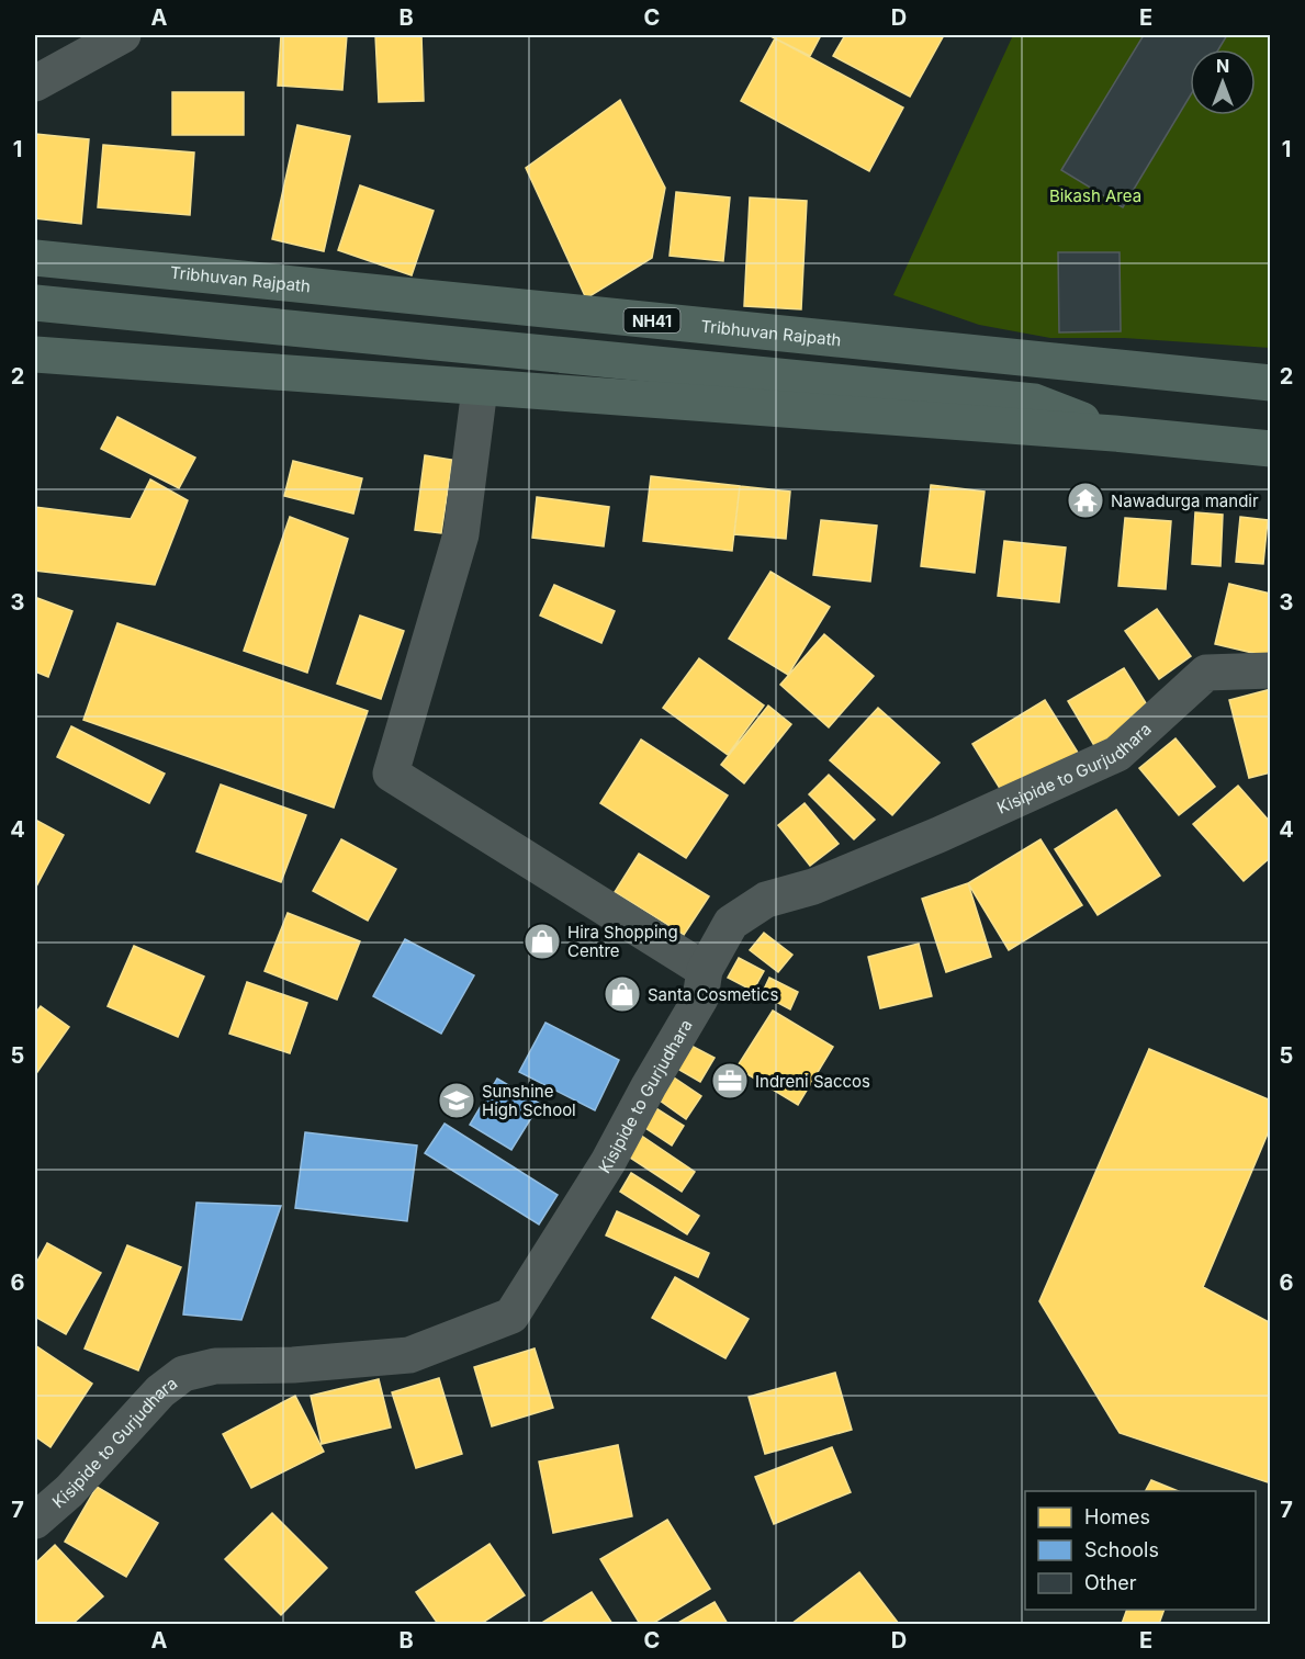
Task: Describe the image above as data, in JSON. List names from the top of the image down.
{
  "streets": {
    "highway": ["Tribhuvan Rajpath", "NH41"],
    "street": ["Kisipide to Gurjudhara"]
  },
  "parks": ["Bikash Area"],
  "places": {
    "temple": ["Nawadurga mandir"],
    "shop": ["Hira Shopping Centre", "Santa Cosmetics"],
    "office": ["Indreni Saccos"],
    "school or university": ["Sunshine High School"]
  },
  "legend": ["Homes", "Schools", "Other"],
  "north": "top",
  "grid": {
    "columns": [
      "A",
      "B",
      "C",
      "D",
      "E"
    ],
    "rows": [
      "1",
      "2",
      "3",
      "4",
      "5",
      "6",
      "7"
    ]
  }
}
